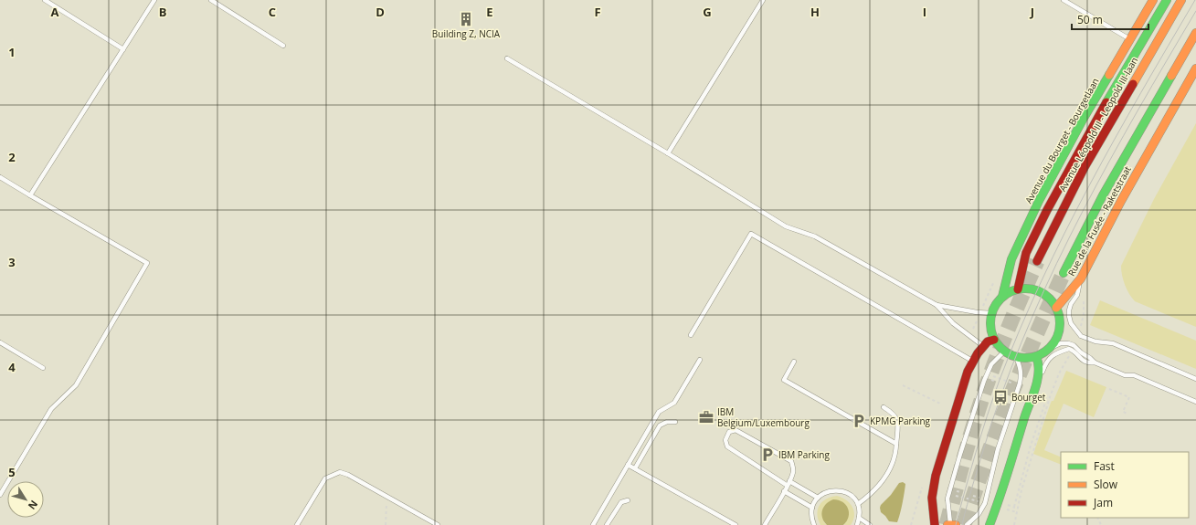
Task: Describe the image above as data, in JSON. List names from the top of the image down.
{
  "streets": {
    "main road": ["Avenue Léopold III - Leopold III-laan", "Avenue du Bourget - Bourgetlaan", "Rue de la Fusée - Raketstraat"]
  },
  "crossings": [
    ["Avenue du Bourget - Bourgetlaan", "Rue de la Fusée - Raketstraat"]
  ],
  "places": {
    "building": ["Building Z, NCIA"],
    "bus stop": ["Bourget"],
    "office": ["IBM Belgium/Luxembourg"],
    "parking": ["KPMG Parking", "IBM Parking"]
  },
  "legend": ["Fast", "Slow", "Jam"],
  "scale_bar": "50 m",
  "north": "bottom right",
  "grid": {
    "columns": [
      "A",
      "B",
      "C",
      "D",
      "E",
      "F",
      "G",
      "H",
      "I",
      "J"
    ],
    "rows": [
      "1",
      "2",
      "3",
      "4",
      "5"
    ]
  }
}
